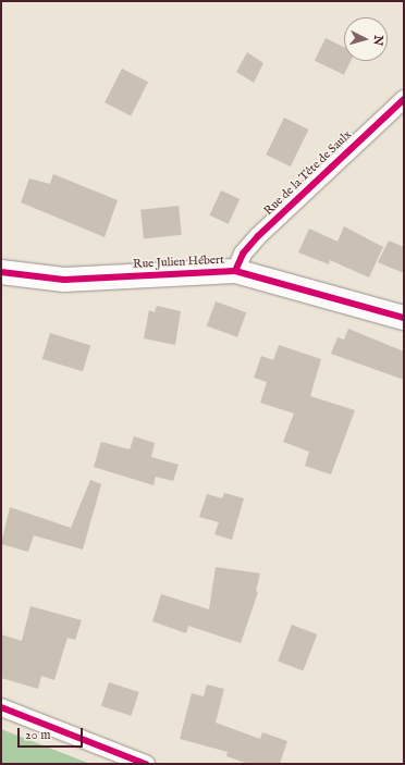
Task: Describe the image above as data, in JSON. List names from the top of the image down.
{
  "streets": {
    "street": ["Rue de la Tête de Saulx", "Rue Julien Hébert"]
  },
  "crossings": [
    ["Rue de la Tête de Saulx", "Rue Julien Hébert"]
  ],
  "scale_bar": "20 m",
  "north": "right"
}
